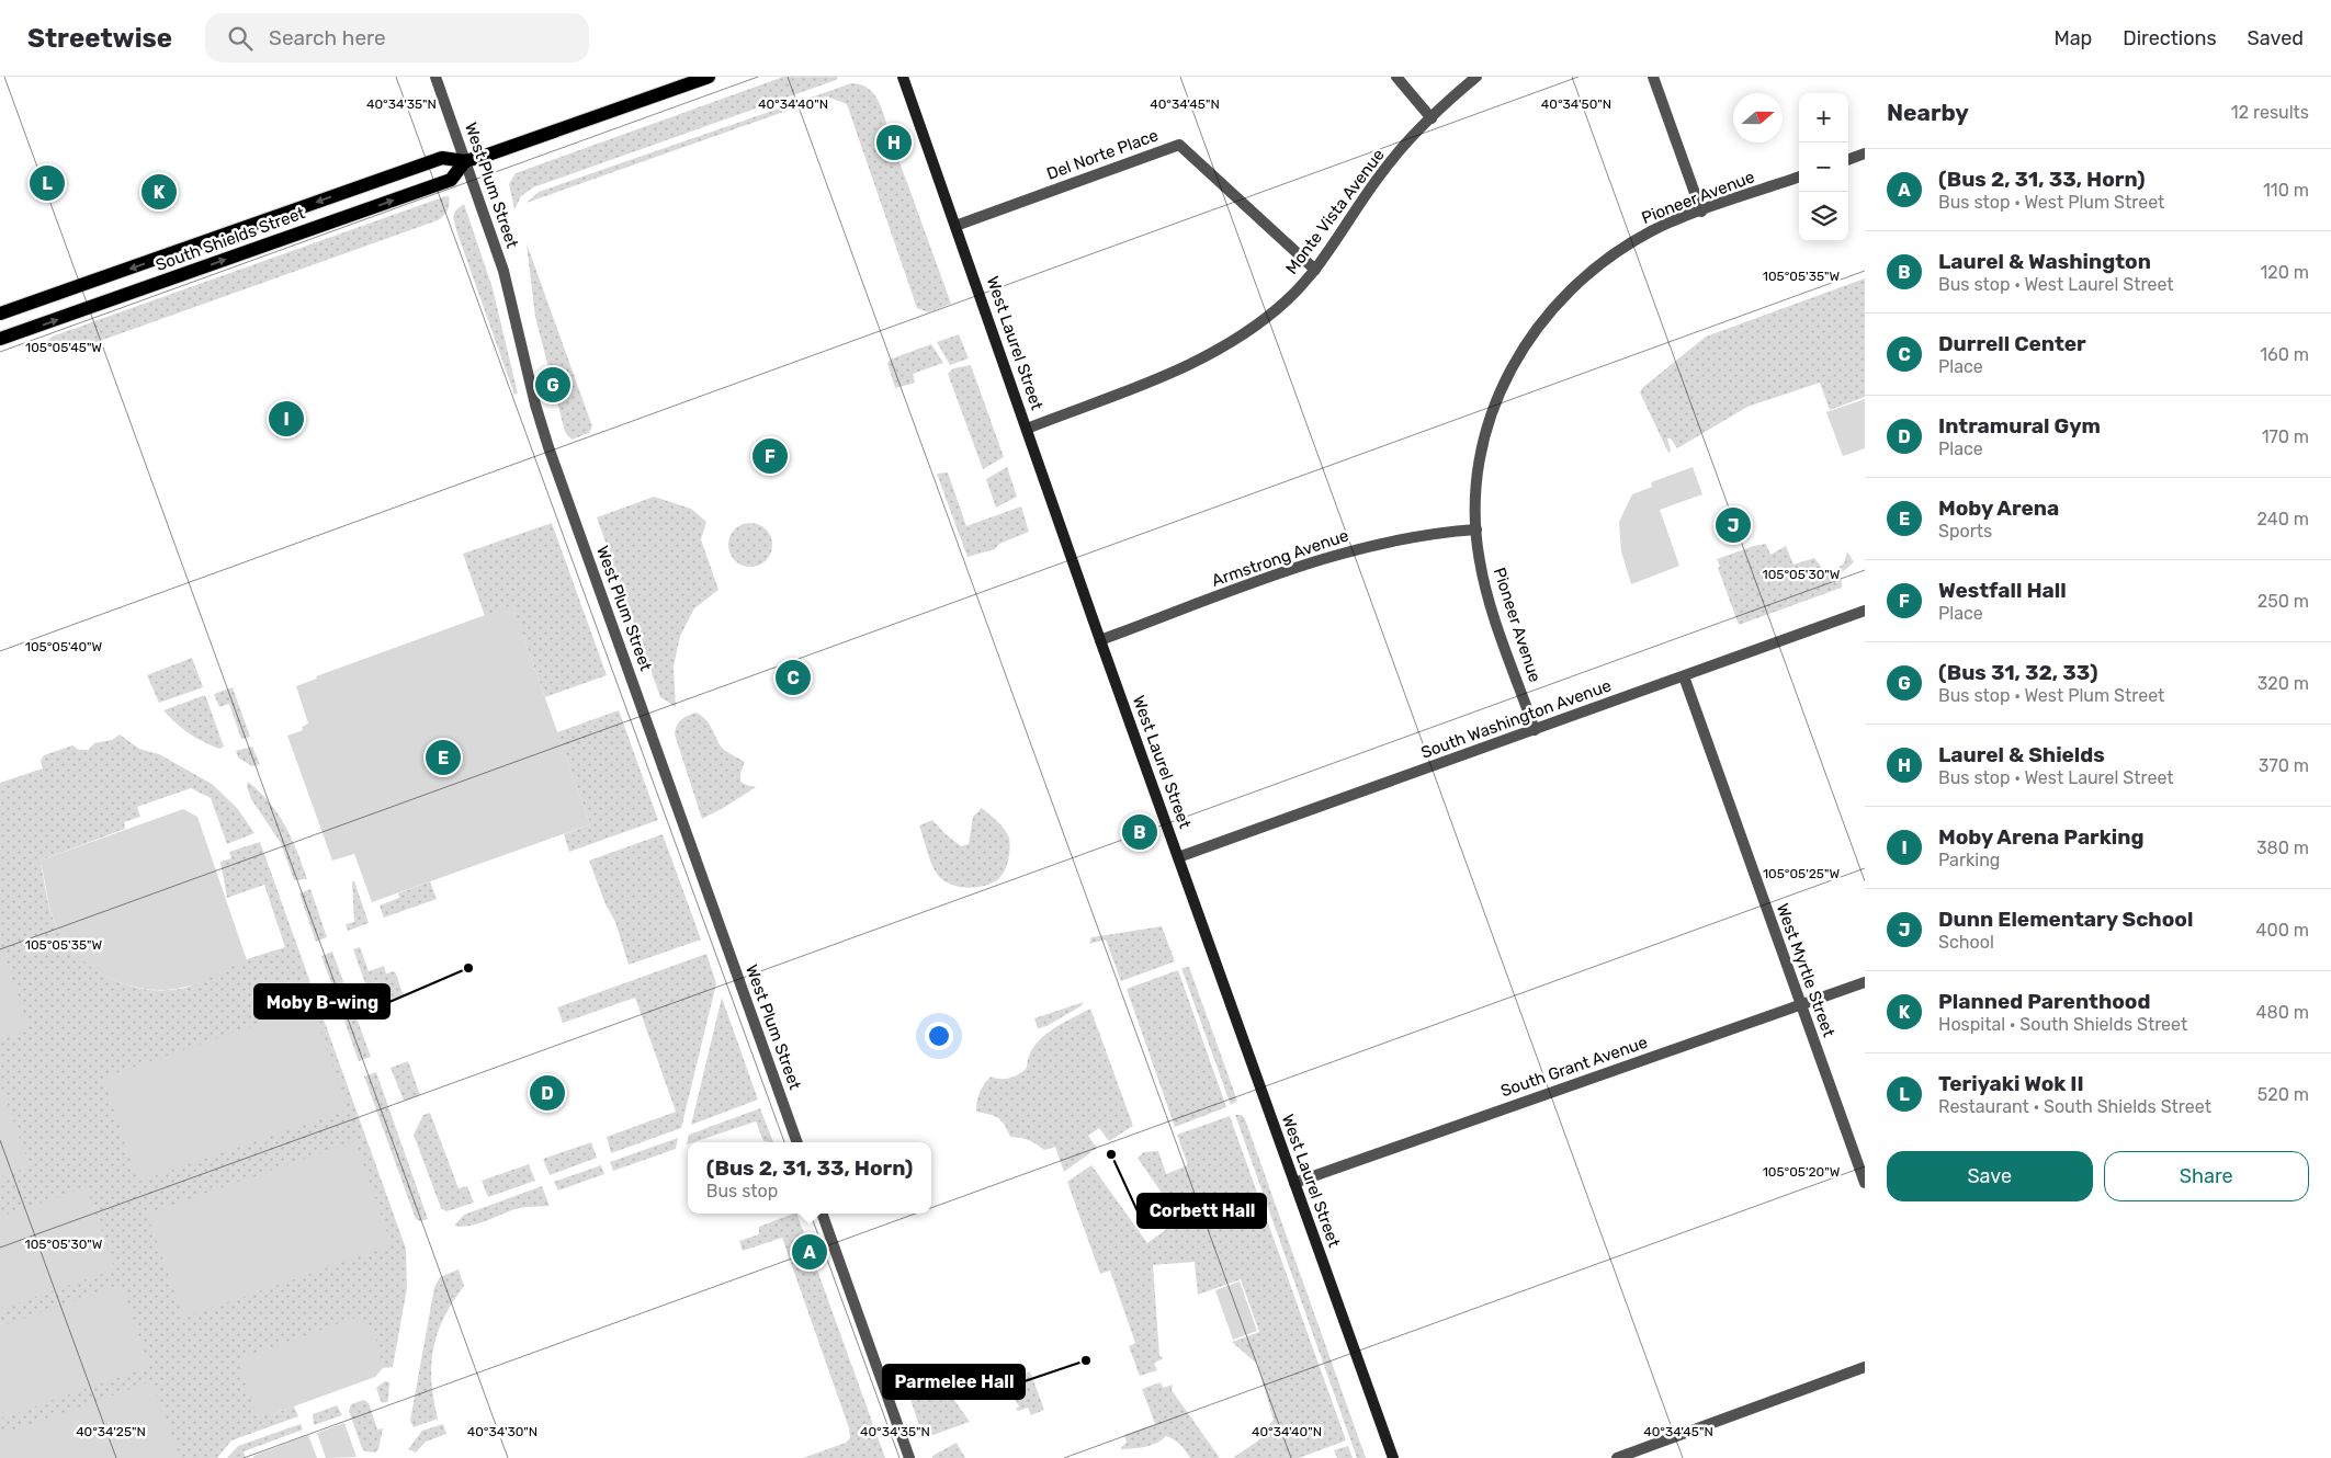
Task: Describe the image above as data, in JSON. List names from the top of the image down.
{
  "streets": {
    "main road": ["South Shields Street", "West Laurel Street"],
    "street": [
      "Del Norte Place",
      "West Plum Street",
      "Pioneer Avenue",
      "Monte Vista Avenue",
      "Armstrong Avenue",
      "South Washington Avenue",
      "West Myrtle Street",
      "South Grant Avenue"
    ]
  },
  "crossings": [
    ["Del Norte Place", "Monte Vista Avenue"],
    ["Del Norte Place", "West Laurel Street"],
    ["West Plum Street", "South Shields Street"],
    ["Pioneer Avenue", "Armstrong Avenue"],
    ["Pioneer Avenue", "South Washington Avenue"],
    ["Monte Vista Avenue", "West Laurel Street"],
    ["West Laurel Street", "Armstrong Avenue"],
    ["West Laurel Street", "South Washington Avenue"],
    ["West Laurel Street", "South Grant Avenue"],
    ["South Washington Avenue", "West Myrtle Street"],
    ["West Myrtle Street", "South Grant Avenue"]
  ],
  "places": ["Moby B-wing", "Corbett Hall", "Parmelee Hall"],
  "north": "right",
  "page": {
    "header": "Streetwise",
    "search": "Search here",
    "nav": ["Map", "Directions", "Saved"],
    "heading": ["Nearby", "12 results"],
    "map_buttons": ["+", "−"],
    "pins": [
      "H",
      "L",
      "K",
      "G",
      "I",
      "F",
      "J",
      "C",
      "E",
      "B",
      "D",
      "A"
    ],
    "list": [
      {
        "mark": "A",
        "name": "(Bus 2, 31, 33, Horn)",
        "note": "Bus stop · West Plum Street",
        "value": "110 m"
      },
      {
        "mark": "B",
        "name": "Laurel & Washington",
        "note": "Bus stop · West Laurel Street",
        "value": "120 m"
      },
      {
        "mark": "C",
        "name": "Durrell Center",
        "note": "Place",
        "value": "160 m"
      },
      {
        "mark": "D",
        "name": "Intramural Gym",
        "note": "Place",
        "value": "170 m"
      },
      {
        "mark": "E",
        "name": "Moby Arena",
        "note": "Sports",
        "value": "240 m"
      },
      {
        "mark": "F",
        "name": "Westfall Hall",
        "note": "Place",
        "value": "250 m"
      },
      {
        "mark": "G",
        "name": "(Bus 31, 32, 33)",
        "note": "Bus stop · West Plum Street",
        "value": "320 m"
      },
      {
        "mark": "H",
        "name": "Laurel & Shields",
        "note": "Bus stop · West Laurel Street",
        "value": "370 m"
      },
      {
        "mark": "I",
        "name": "Moby Arena Parking",
        "note": "Parking",
        "value": "380 m"
      },
      {
        "mark": "J",
        "name": "Dunn Elementary School",
        "note": "School",
        "value": "400 m"
      },
      {
        "mark": "K",
        "name": "Planned Parenthood",
        "note": "Hospital · South Shields Street",
        "value": "480 m"
      },
      {
        "mark": "L",
        "name": "Teriyaki Wok II",
        "note": "Restaurant · South Shields Street",
        "value": "520 m"
      }
    ],
    "buttons": ["Save", "Share"],
    "popup": ["(Bus 2, 31, 33, Horn)", "Bus stop"]
  },
  "coordinates": [
    "40°34'35\"N",
    "40°34'40\"N",
    "40°34'45\"N",
    "40°34'50\"N",
    "105°05'35\"W",
    "105°05'45\"W",
    "105°05'30\"W",
    "105°05'40\"W",
    "105°05'25\"W",
    "105°05'20\"W",
    "40°34'25\"N",
    "40°34'30\"N"
  ]
}
